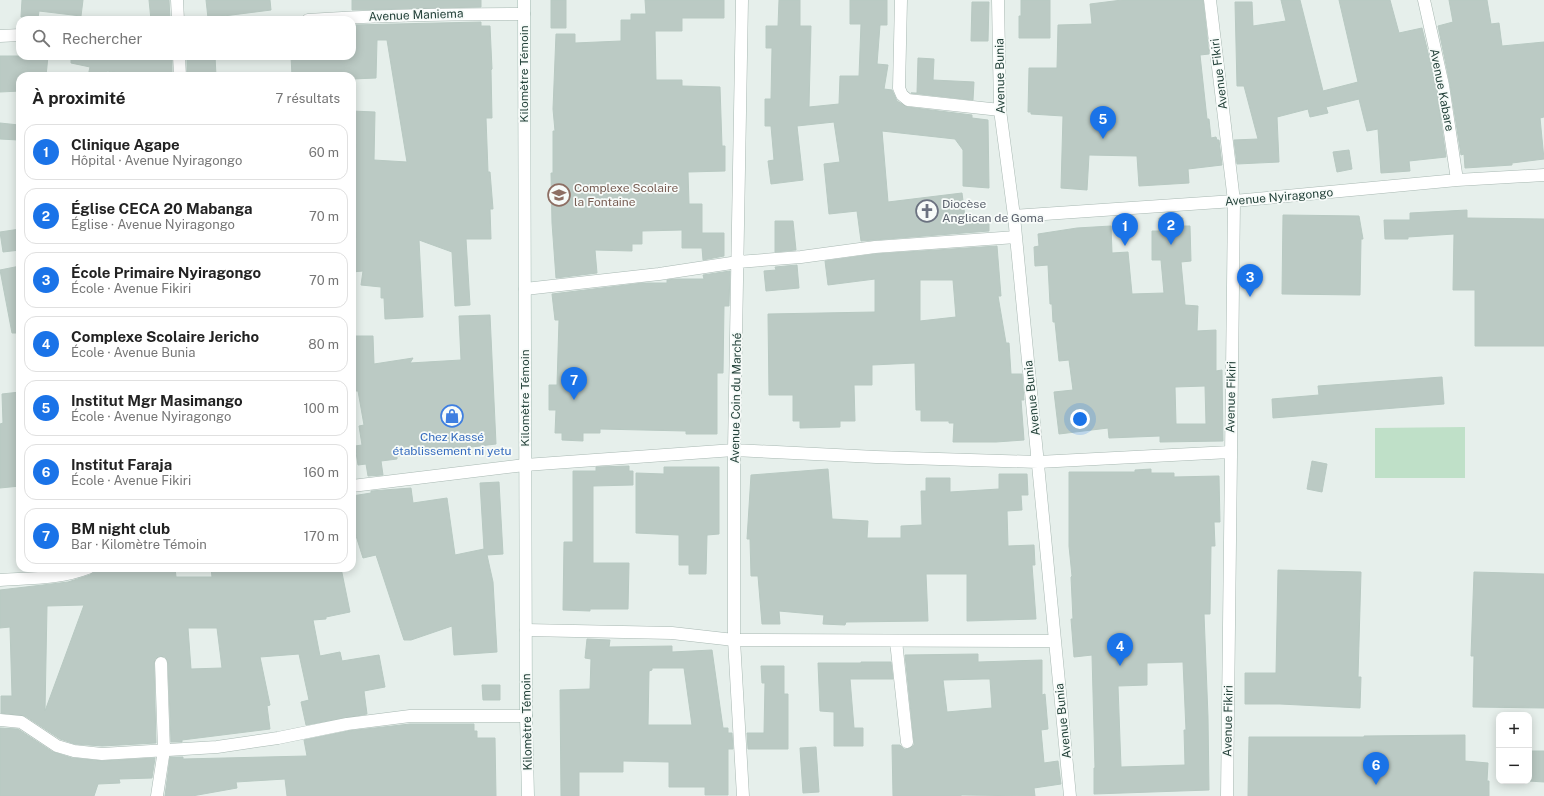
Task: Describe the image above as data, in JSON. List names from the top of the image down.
{
  "streets": {
    "street": [
      "Avenue Maniema",
      "Kilomètre Témoin",
      "Avenue Fikiri",
      "Avenue Bunia",
      "Avenue Kabare",
      "Avenue Nyiragongo",
      "Avenue Coin du Marché"
    ]
  },
  "crossings": [
    ["Avenue Maniema", "Kilomètre Témoin"],
    ["Avenue Fikiri", "Avenue Nyiragongo"],
    ["Avenue Bunia", "Avenue Nyiragongo"],
    ["Avenue Kabare", "Avenue Nyiragongo"]
  ],
  "places": {
    "school or university": ["Complexe Scolaire la Fontaine"],
    "church": ["Diocèse Anglican de Goma"],
    "shop": ["Chez Kassé établissement ni yetu"]
  },
  "page": {
    "search": "Rechercher",
    "heading": ["À proximité", "7 résultats"],
    "pins": [
      "5",
      "2",
      "1",
      "3",
      "7",
      "4",
      "6"
    ],
    "list": [
      {
        "mark": "1",
        "name": "Clinique Agape",
        "note": "Hôpital · Avenue Nyiragongo",
        "value": "60 m"
      },
      {
        "mark": "2",
        "name": "Église CECA 20 Mabanga",
        "note": "Église · Avenue Nyiragongo",
        "value": "70 m"
      },
      {
        "mark": "3",
        "name": "École Primaire Nyiragongo",
        "note": "École · Avenue Fikiri",
        "value": "70 m"
      },
      {
        "mark": "4",
        "name": "Complexe Scolaire Jericho",
        "note": "École · Avenue Bunia",
        "value": "80 m"
      },
      {
        "mark": "5",
        "name": "Institut Mgr Masimango",
        "note": "École · Avenue Nyiragongo",
        "value": "100 m"
      },
      {
        "mark": "6",
        "name": "Institut Faraja",
        "note": "École · Avenue Fikiri",
        "value": "160 m"
      },
      {
        "mark": "7",
        "name": "BM night club",
        "note": "Bar · Kilomètre Témoin",
        "value": "170 m"
      }
    ],
    "map_buttons": ["+", "−"]
  }
}
